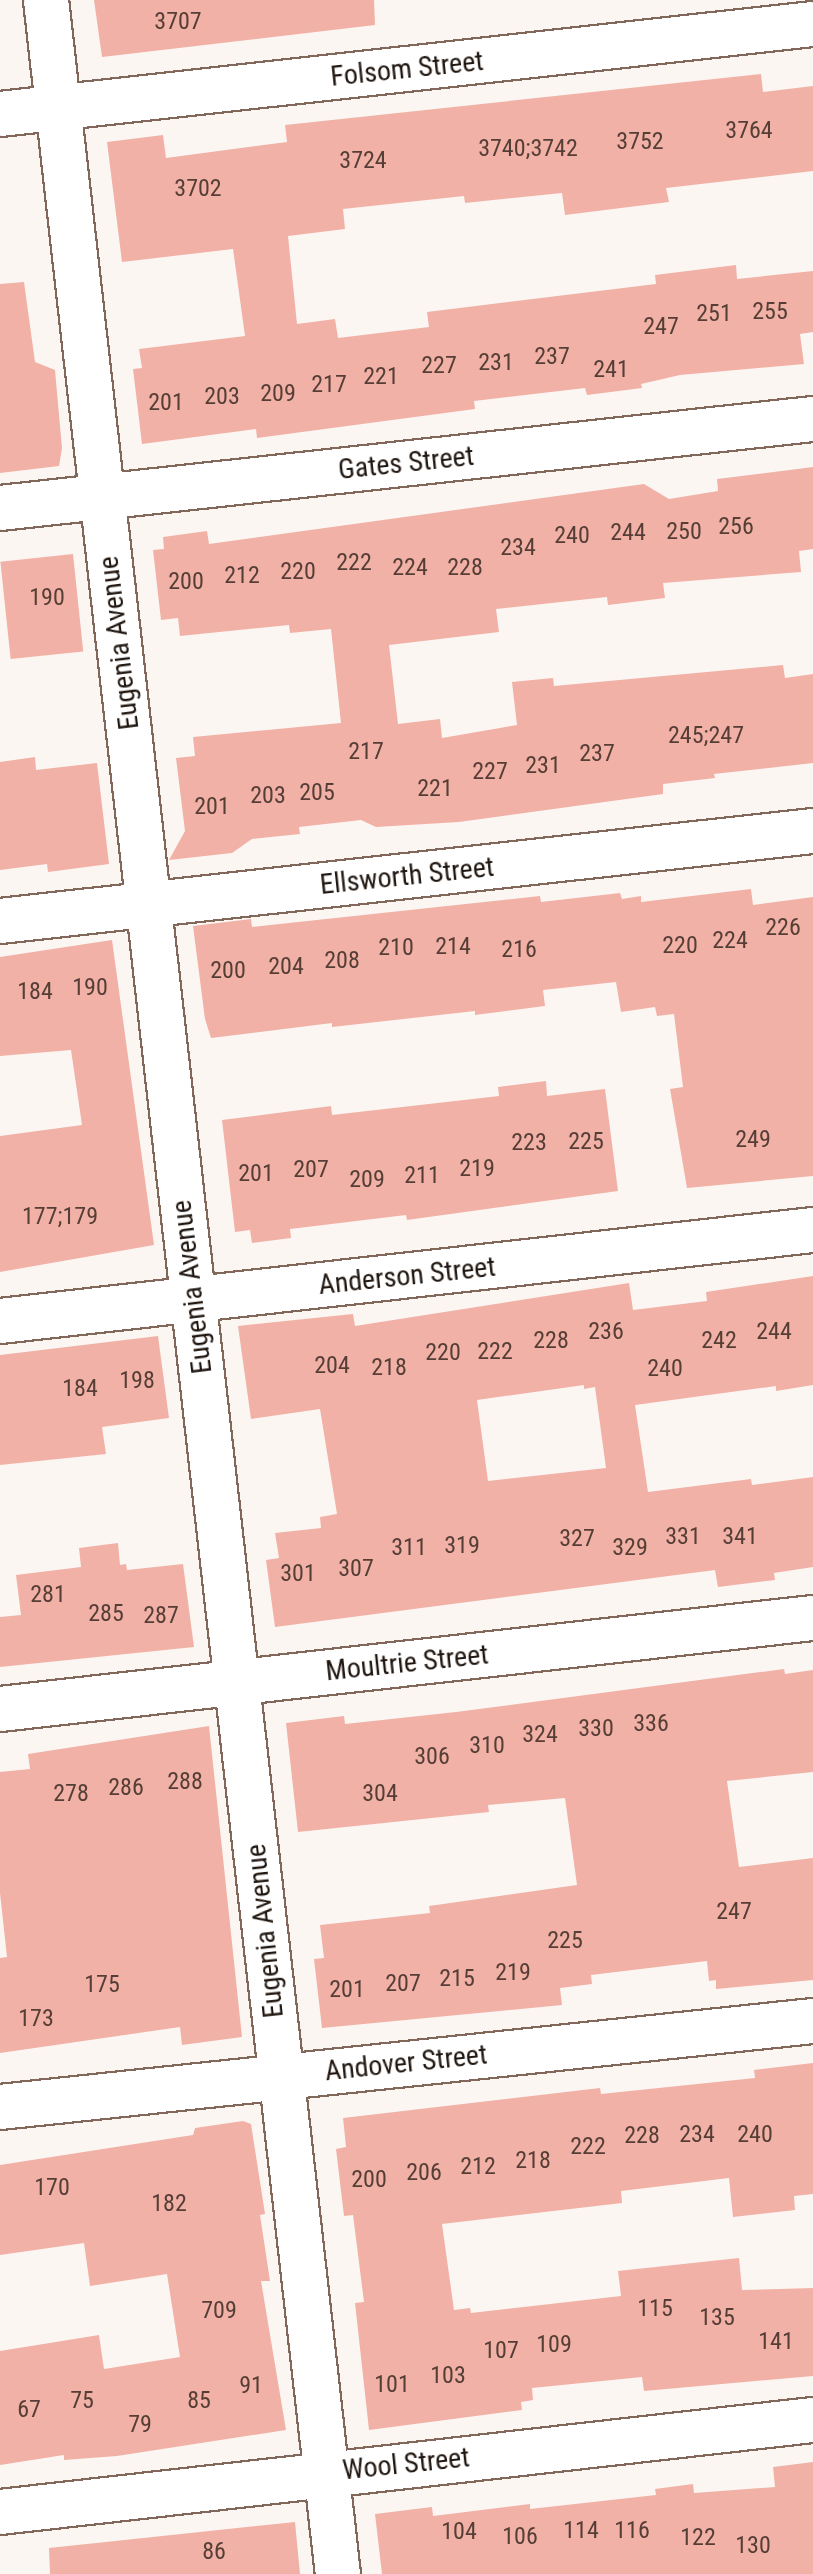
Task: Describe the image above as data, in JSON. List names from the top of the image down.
{
  "streets": {
    "street": [
      "Folsom Street",
      "Gates Street",
      "Eugenia Avenue",
      "Ellsworth Street",
      "Anderson Street",
      "Moultrie Street",
      "Andover Street",
      "Wool Street"
    ]
  },
  "crossings": [
    ["Folsom Street", "Eugenia Avenue"],
    ["Gates Street", "Eugenia Avenue"],
    ["Eugenia Avenue", "Ellsworth Street"],
    ["Eugenia Avenue", "Anderson Street"],
    ["Eugenia Avenue", "Moultrie Street"],
    ["Eugenia Avenue", "Andover Street"],
    ["Eugenia Avenue", "Wool Street"]
  ],
  "house_numbers": [
    "3707",
    "3764",
    "3752",
    "3740;3742",
    "3724",
    "3702",
    "255",
    "251",
    "247",
    "237",
    "231",
    "227",
    "241",
    "221",
    "217",
    "209",
    "203",
    "201",
    "256",
    "250",
    "244",
    "240",
    "234",
    "222",
    "224",
    "228",
    "220",
    "212",
    "200",
    "190",
    "245;247",
    "217",
    "237",
    "231",
    "227",
    "221",
    "205",
    "203",
    "201",
    "226",
    "224",
    "220",
    "214",
    "210",
    "216",
    "208",
    "204",
    "200",
    "190",
    "184",
    "249",
    "225",
    "223",
    "219",
    "207",
    "201",
    "211",
    "209",
    "177;179",
    "236",
    "244",
    "228",
    "242",
    "222",
    "220",
    "204",
    "218",
    "240",
    "198",
    "184",
    "331",
    "341",
    "327",
    "319",
    "311",
    "329",
    "307",
    "301",
    "281",
    "285",
    "287",
    "336",
    "330",
    "324",
    "310",
    "306",
    "288",
    "286",
    "278",
    "304",
    "247",
    "225",
    "219",
    "215",
    "207",
    "175",
    "201",
    "173",
    "234",
    "240",
    "228",
    "222",
    "218",
    "212",
    "206",
    "200",
    "170",
    "182",
    "115",
    "709",
    "135",
    "141",
    "109",
    "107",
    "103",
    "101",
    "91",
    "75",
    "85",
    "67",
    "79",
    "114",
    "116",
    "104",
    "106",
    "122",
    "130",
    "86"
  ]
}
